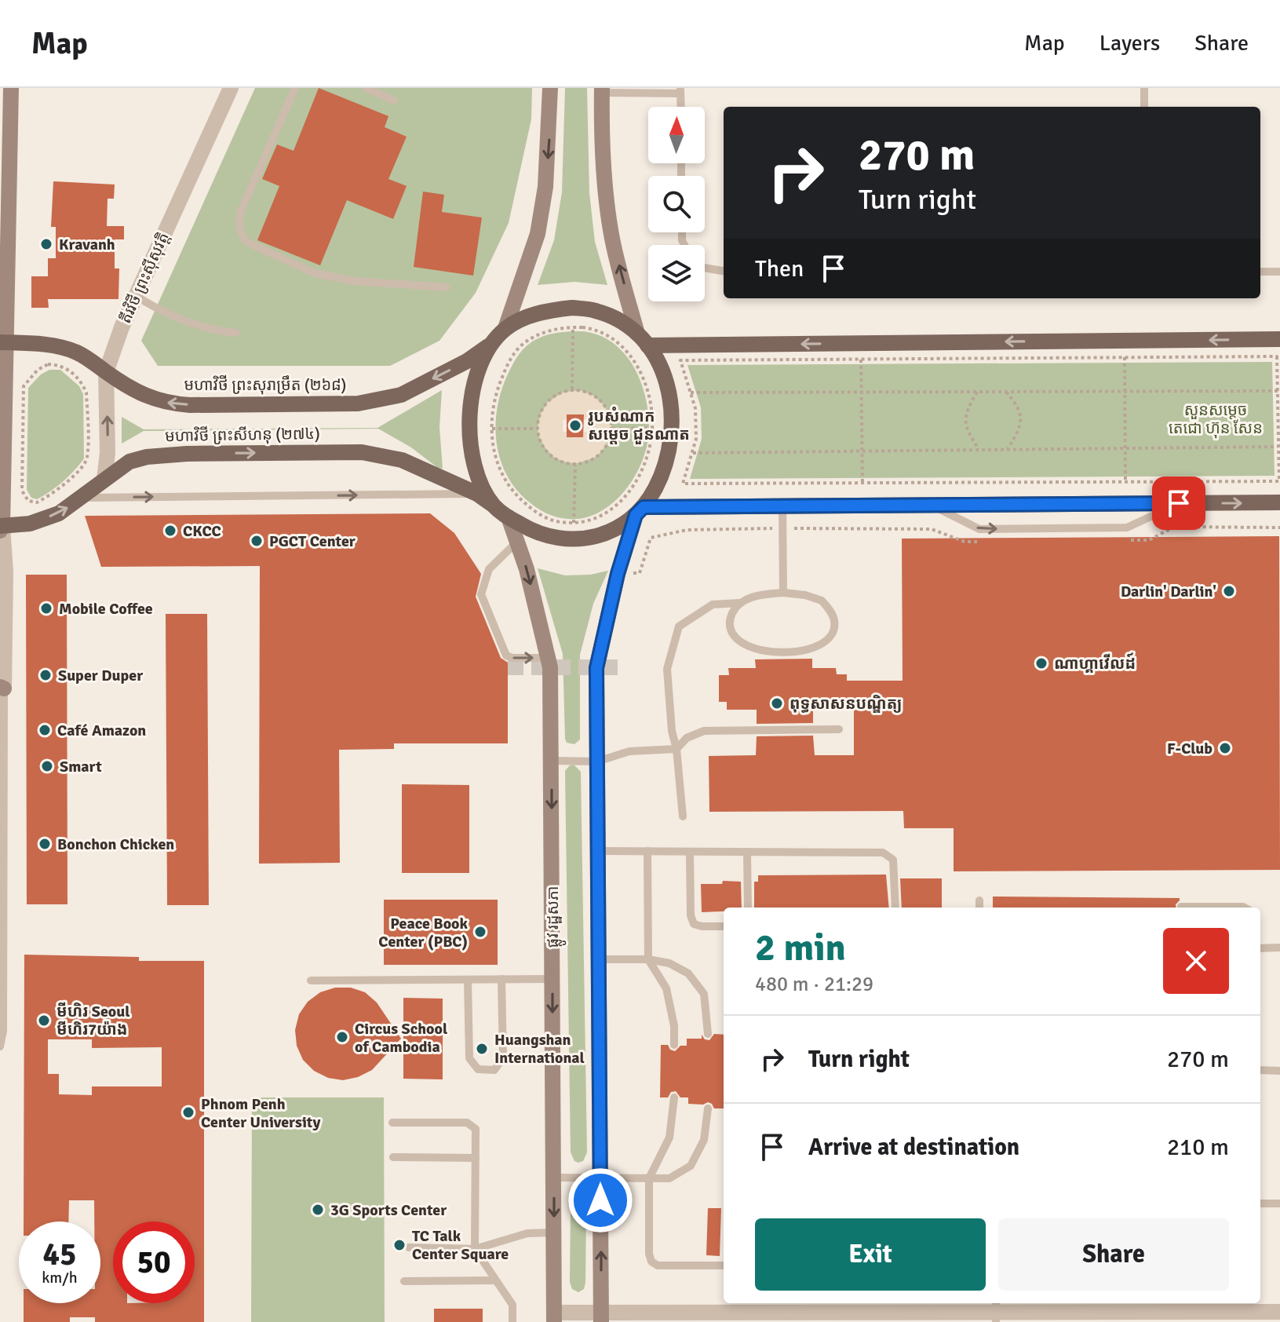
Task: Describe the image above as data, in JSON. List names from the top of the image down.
{
  "streets": {
    "main road": ["មហាវិថី ព្រះសុរាម្រឹត (២៦៨)", "មហាវិថី ព្រះសីហនុ (២៧៤)", "ផ្លូវ រដ្ឋសភា"],
    "street": ["តីរវិថី ព្រះស៊ីសុវត្តិ"]
  },
  "crossings": [
    ["តីរវិថី ព្រះស៊ីសុវត្តិ", "មហាវិថី ព្រះសុរាម្រឹត (២៦៨)"],
    ["តីរវិថី ព្រះស៊ីសុវត្តិ", "មហាវិថី ព្រះសីហនុ (២៧៤)"]
  ],
  "one_way": ["មហាវិថី ព្រះសុរាម្រឹត (២៦៨)", "មហាវិថី ព្រះសីហនុ (២៧៤)"],
  "parks": ["សួនសម្តេច តេជោ ហ៊ុន សែន"],
  "places": [
    "Kravanh",
    "រូបសំណាក សម្ដេច ជួនណាត",
    "CKCC",
    "PGCT Center",
    "Darlin' Darlin'",
    "Mobile Coffee",
    "ណាហ្គាវើលដ៍",
    "Super Duper",
    "ពុទ្ធសាសនបណ្ឌិត្យ",
    "Café Amazon",
    "F-Club",
    "Smart",
    "Bonchon Chicken",
    "Peace Book Center (PBC)",
    "មីហិរ Seoul មីហិរ7យ៉ាង",
    "Circus School of Cambodia",
    "Huangshan International",
    "Phnom Penh Center University",
    "3G Sports Center",
    "TC Talk Center Square"
  ],
  "north": "top",
  "page": {
    "header": "Map",
    "nav": ["Map", "Layers", "Share"],
    "turn": ["270 m", "Turn right"],
    "then": "Then",
    "heading": ["2 min", "480 m · 21:29"],
    "list": [
      {
        "name": "Turn right",
        "value": "270 m"
      },
      {
        "name": "Arrive at destination",
        "value": "210 m"
      }
    ],
    "buttons": ["Exit", "Share"],
    "speed": "45 km/h",
    "limit": "50"
  }
}
